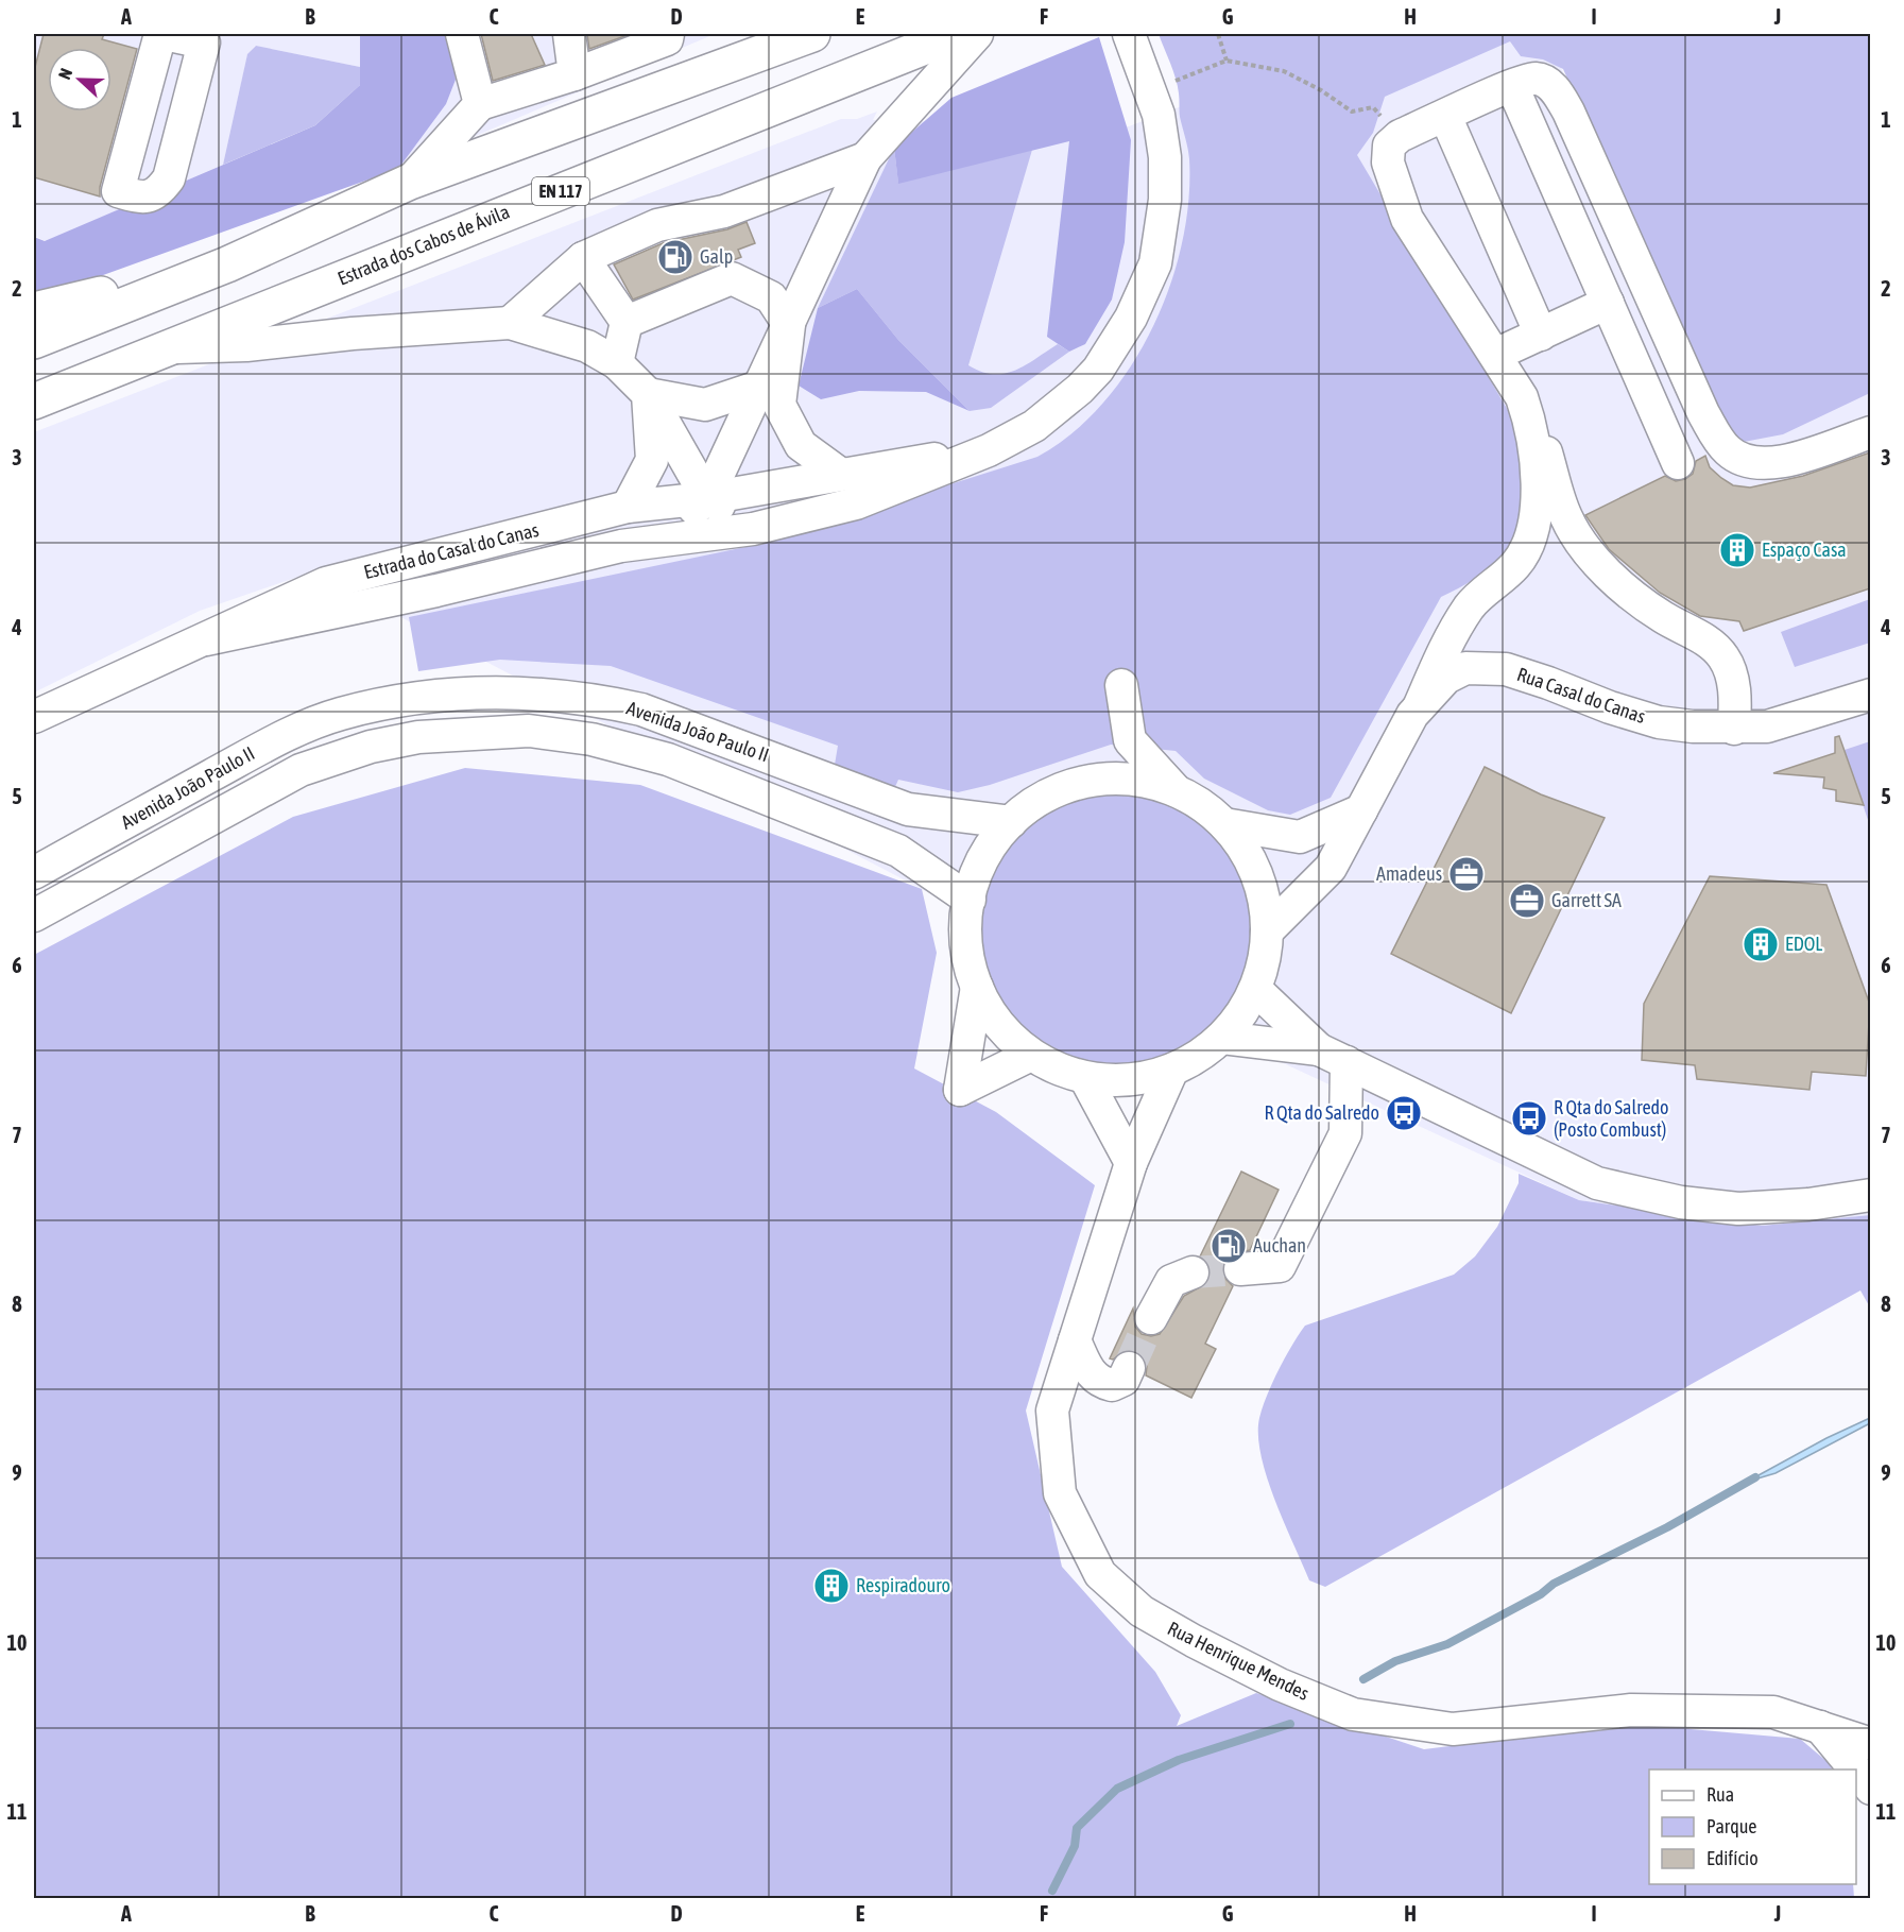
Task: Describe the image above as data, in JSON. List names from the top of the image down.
{
  "streets": {
    "highway": ["EN 117", "Estrada dos Cabos de Ávila"],
    "street": [
      "Estrada do Casal do Canas",
      "Rua Casal do Canas",
      "Avenida João Paulo II",
      "Rua Henrique Mendes"
    ]
  },
  "places": {
    "fuel station": ["Galp", "Auchan"],
    "building": ["Espaço Casa", "EDOL", "Respiradouro"],
    "office": ["Amadeus", "Garrett SA"],
    "bus stop": ["R Qta do Salredo", "R Qta do Salredo (Posto Combust)"]
  },
  "legend": ["Rua", "Parque", "Edifício"],
  "north": "left",
  "grid": {
    "columns": [
      "A",
      "B",
      "C",
      "D",
      "E",
      "F",
      "G",
      "H",
      "I",
      "J"
    ],
    "rows": [
      "1",
      "2",
      "3",
      "4",
      "5",
      "6",
      "7",
      "8",
      "9",
      "10",
      "11"
    ]
  }
}
